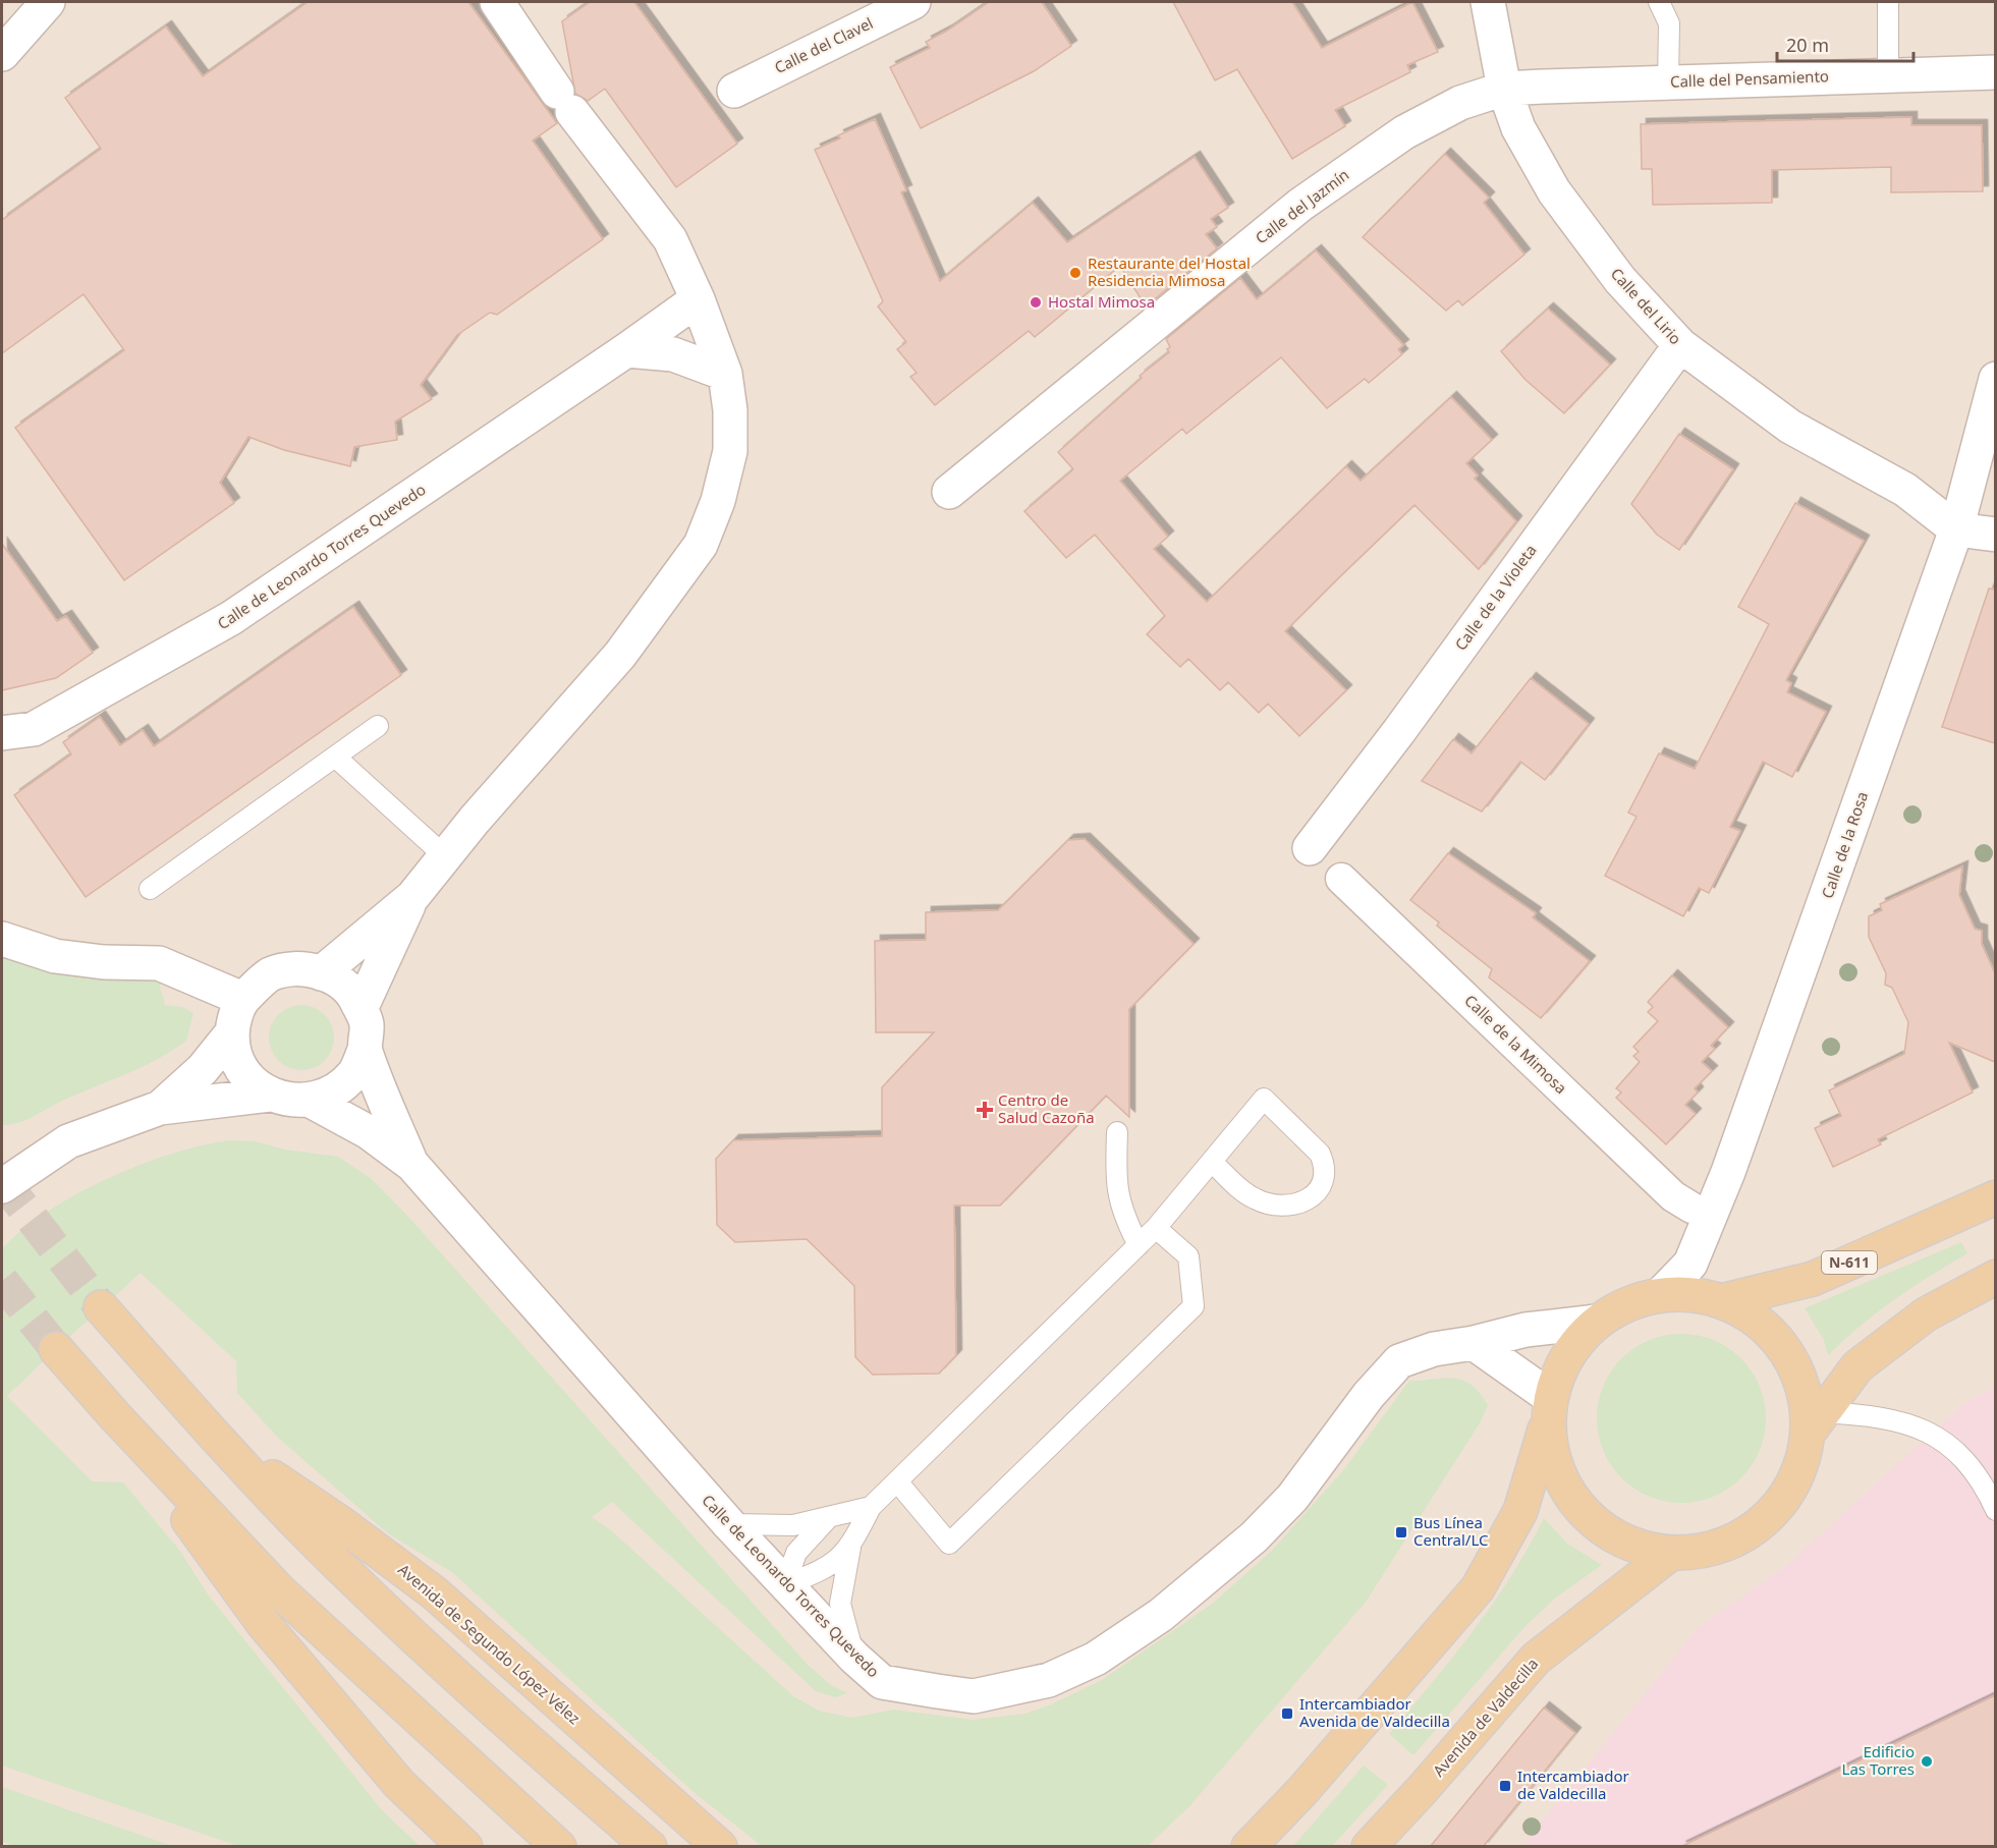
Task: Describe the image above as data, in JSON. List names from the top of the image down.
{
  "streets": {
    "main road": ["N-611", "Avenida de Segundo López Vélez", "Avenida de Valdecilla"],
    "street": [
      "Calle del Clavel",
      "Calle del Pensamiento",
      "Calle del Jazmín",
      "Calle del Lirio",
      "Calle de Leonardo Torres Quevedo",
      "Calle de la Violeta",
      "Calle de la Rosa",
      "Calle de la Mimosa"
    ]
  },
  "crossings": [
    ["Calle del Pensamiento", "Calle del Jazmín"],
    ["Calle del Pensamiento", "Calle del Lirio"],
    ["Calle del Jazmín", "Calle del Lirio"],
    ["Calle del Lirio", "Calle de la Violeta"],
    ["Calle del Lirio", "Calle de la Rosa"]
  ],
  "places": {
    "other": ["Restaurante del Hostal Residencia Mimosa", "Hostal Mimosa", "Edificio Las Torres"],
    "health": ["Centro de Salud Cazoña"],
    "transit": ["Bus Línea Central/LC", "Intercambiador Avenida de Valdecilla", "Intercambiador de Valdecilla"]
  },
  "scale_bar": "20 m"
}
